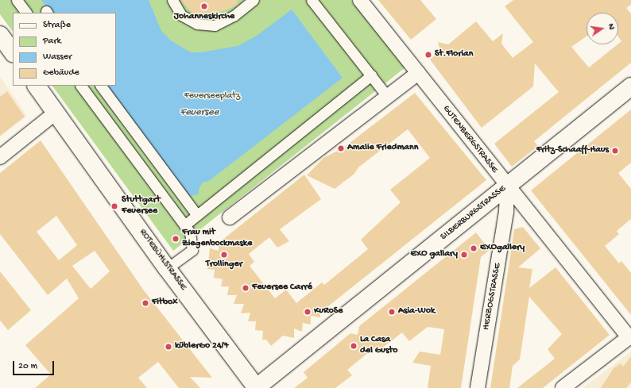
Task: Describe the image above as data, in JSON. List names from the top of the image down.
{
  "streets": {
    "street": [
      "GUTENBERGSTRASSE",
      "SILBERBURGSTRASSE",
      "ROTEBÜHLSTRASSE",
      "HERZOGSTRASSE"
    ]
  },
  "crossings": [
    ["GUTENBERGSTRASSE", "SILBERBURGSTRASSE"],
    ["GUTENBERGSTRASSE", "HERZOGSTRASSE"],
    ["SILBERBURGSTRASSE", "ROTEBÜHLSTRASSE"],
    ["SILBERBURGSTRASSE", "HERZOGSTRASSE"]
  ],
  "water": ["Feuersee"],
  "parks": ["Feuerseeplatz"],
  "places": [
    "Johanneskirche",
    "St.Florian",
    "Amalie Friedmann",
    "Fritz-Schaaff-Haus",
    "Stuttgart Feuersee",
    "Frau mit Ziegenbockmaske",
    "EXOgallery",
    "Trollinger",
    "EXO gallary",
    "Feuersee Carré",
    "Fitbox",
    "KuRoSe",
    "Asia-Wok",
    "La Casa del Gusto",
    "küblerGo 24/7"
  ],
  "legend": [
    "Straße",
    "Park",
    "Wasser",
    "Gebäude"
  ],
  "scale_bar": "20 m",
  "north": "right"
}
